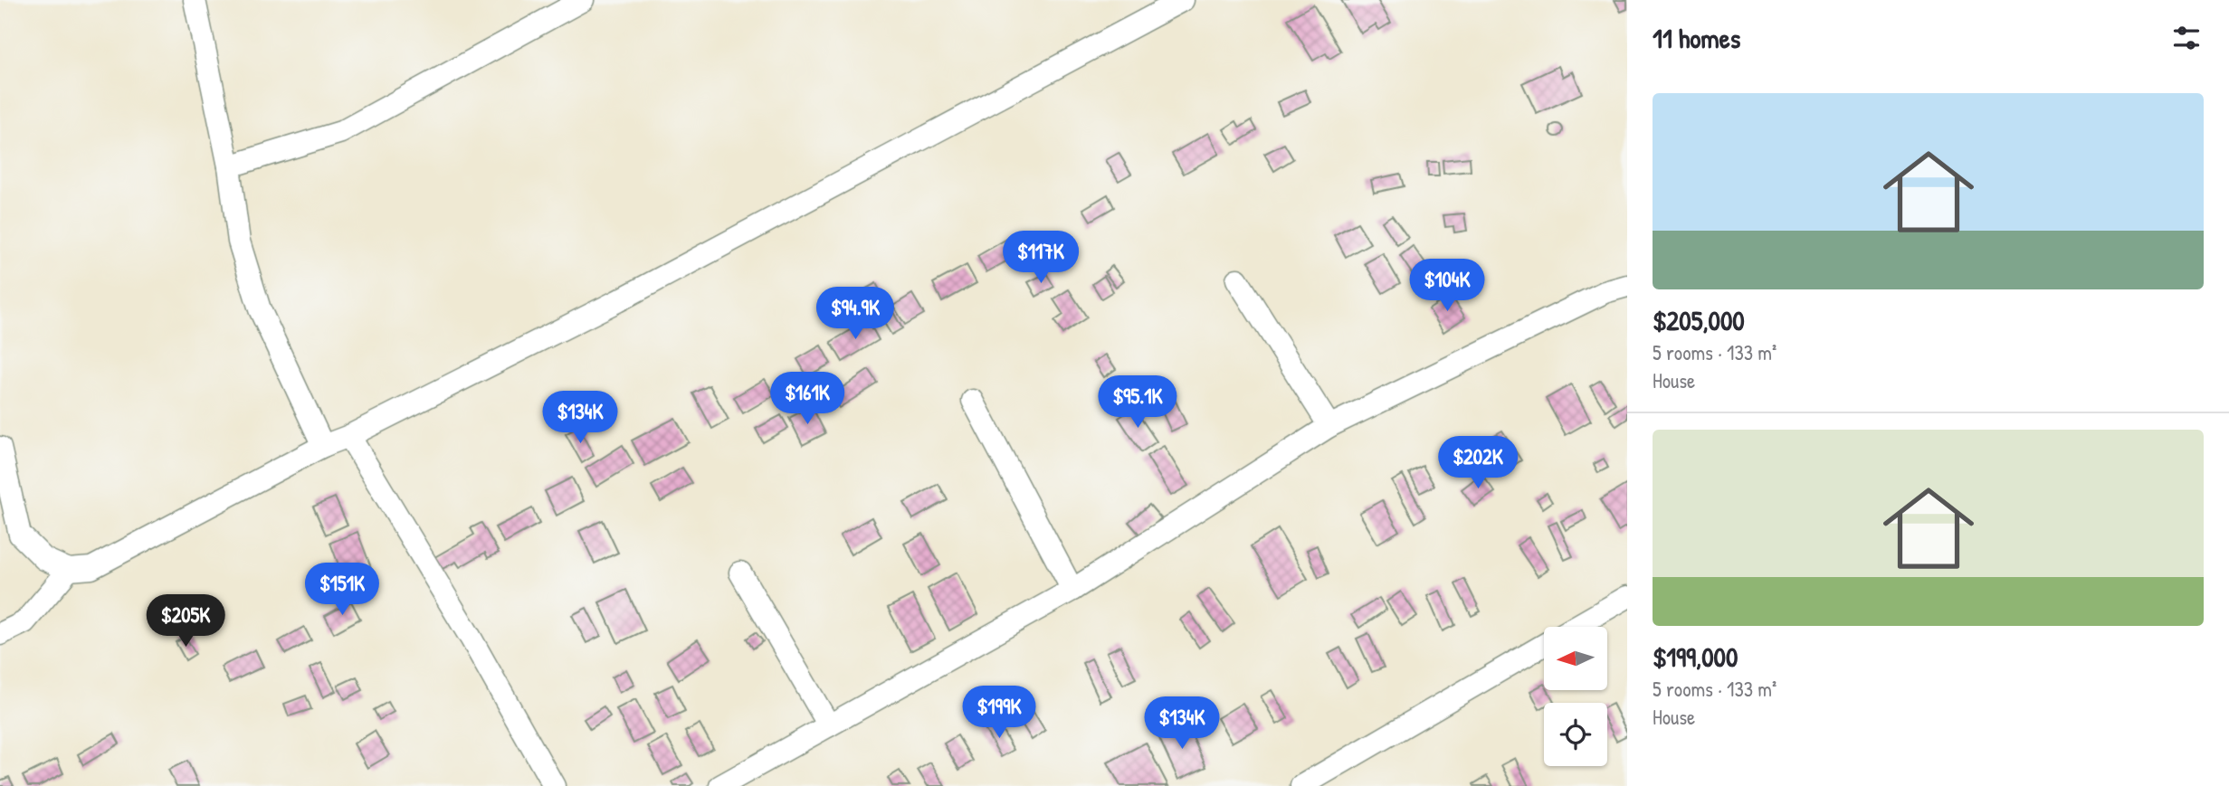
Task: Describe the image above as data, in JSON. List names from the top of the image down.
{
  "north": "left",
  "page": {
    "heading": "11 homes",
    "list": [
      {
        "name": "$205,000",
        "note": "5 rooms · 133 m² · House"
      },
      {
        "name": "$199,000",
        "note": "5 rooms · 133 m² · House"
      }
    ],
    "price": [
      "$117K",
      "$104K",
      "$94.9K",
      "$161K",
      "$95.1K",
      "$134K",
      "$202K",
      "$151K",
      "$205K",
      "$199K",
      "$134K"
    ]
  }
}
